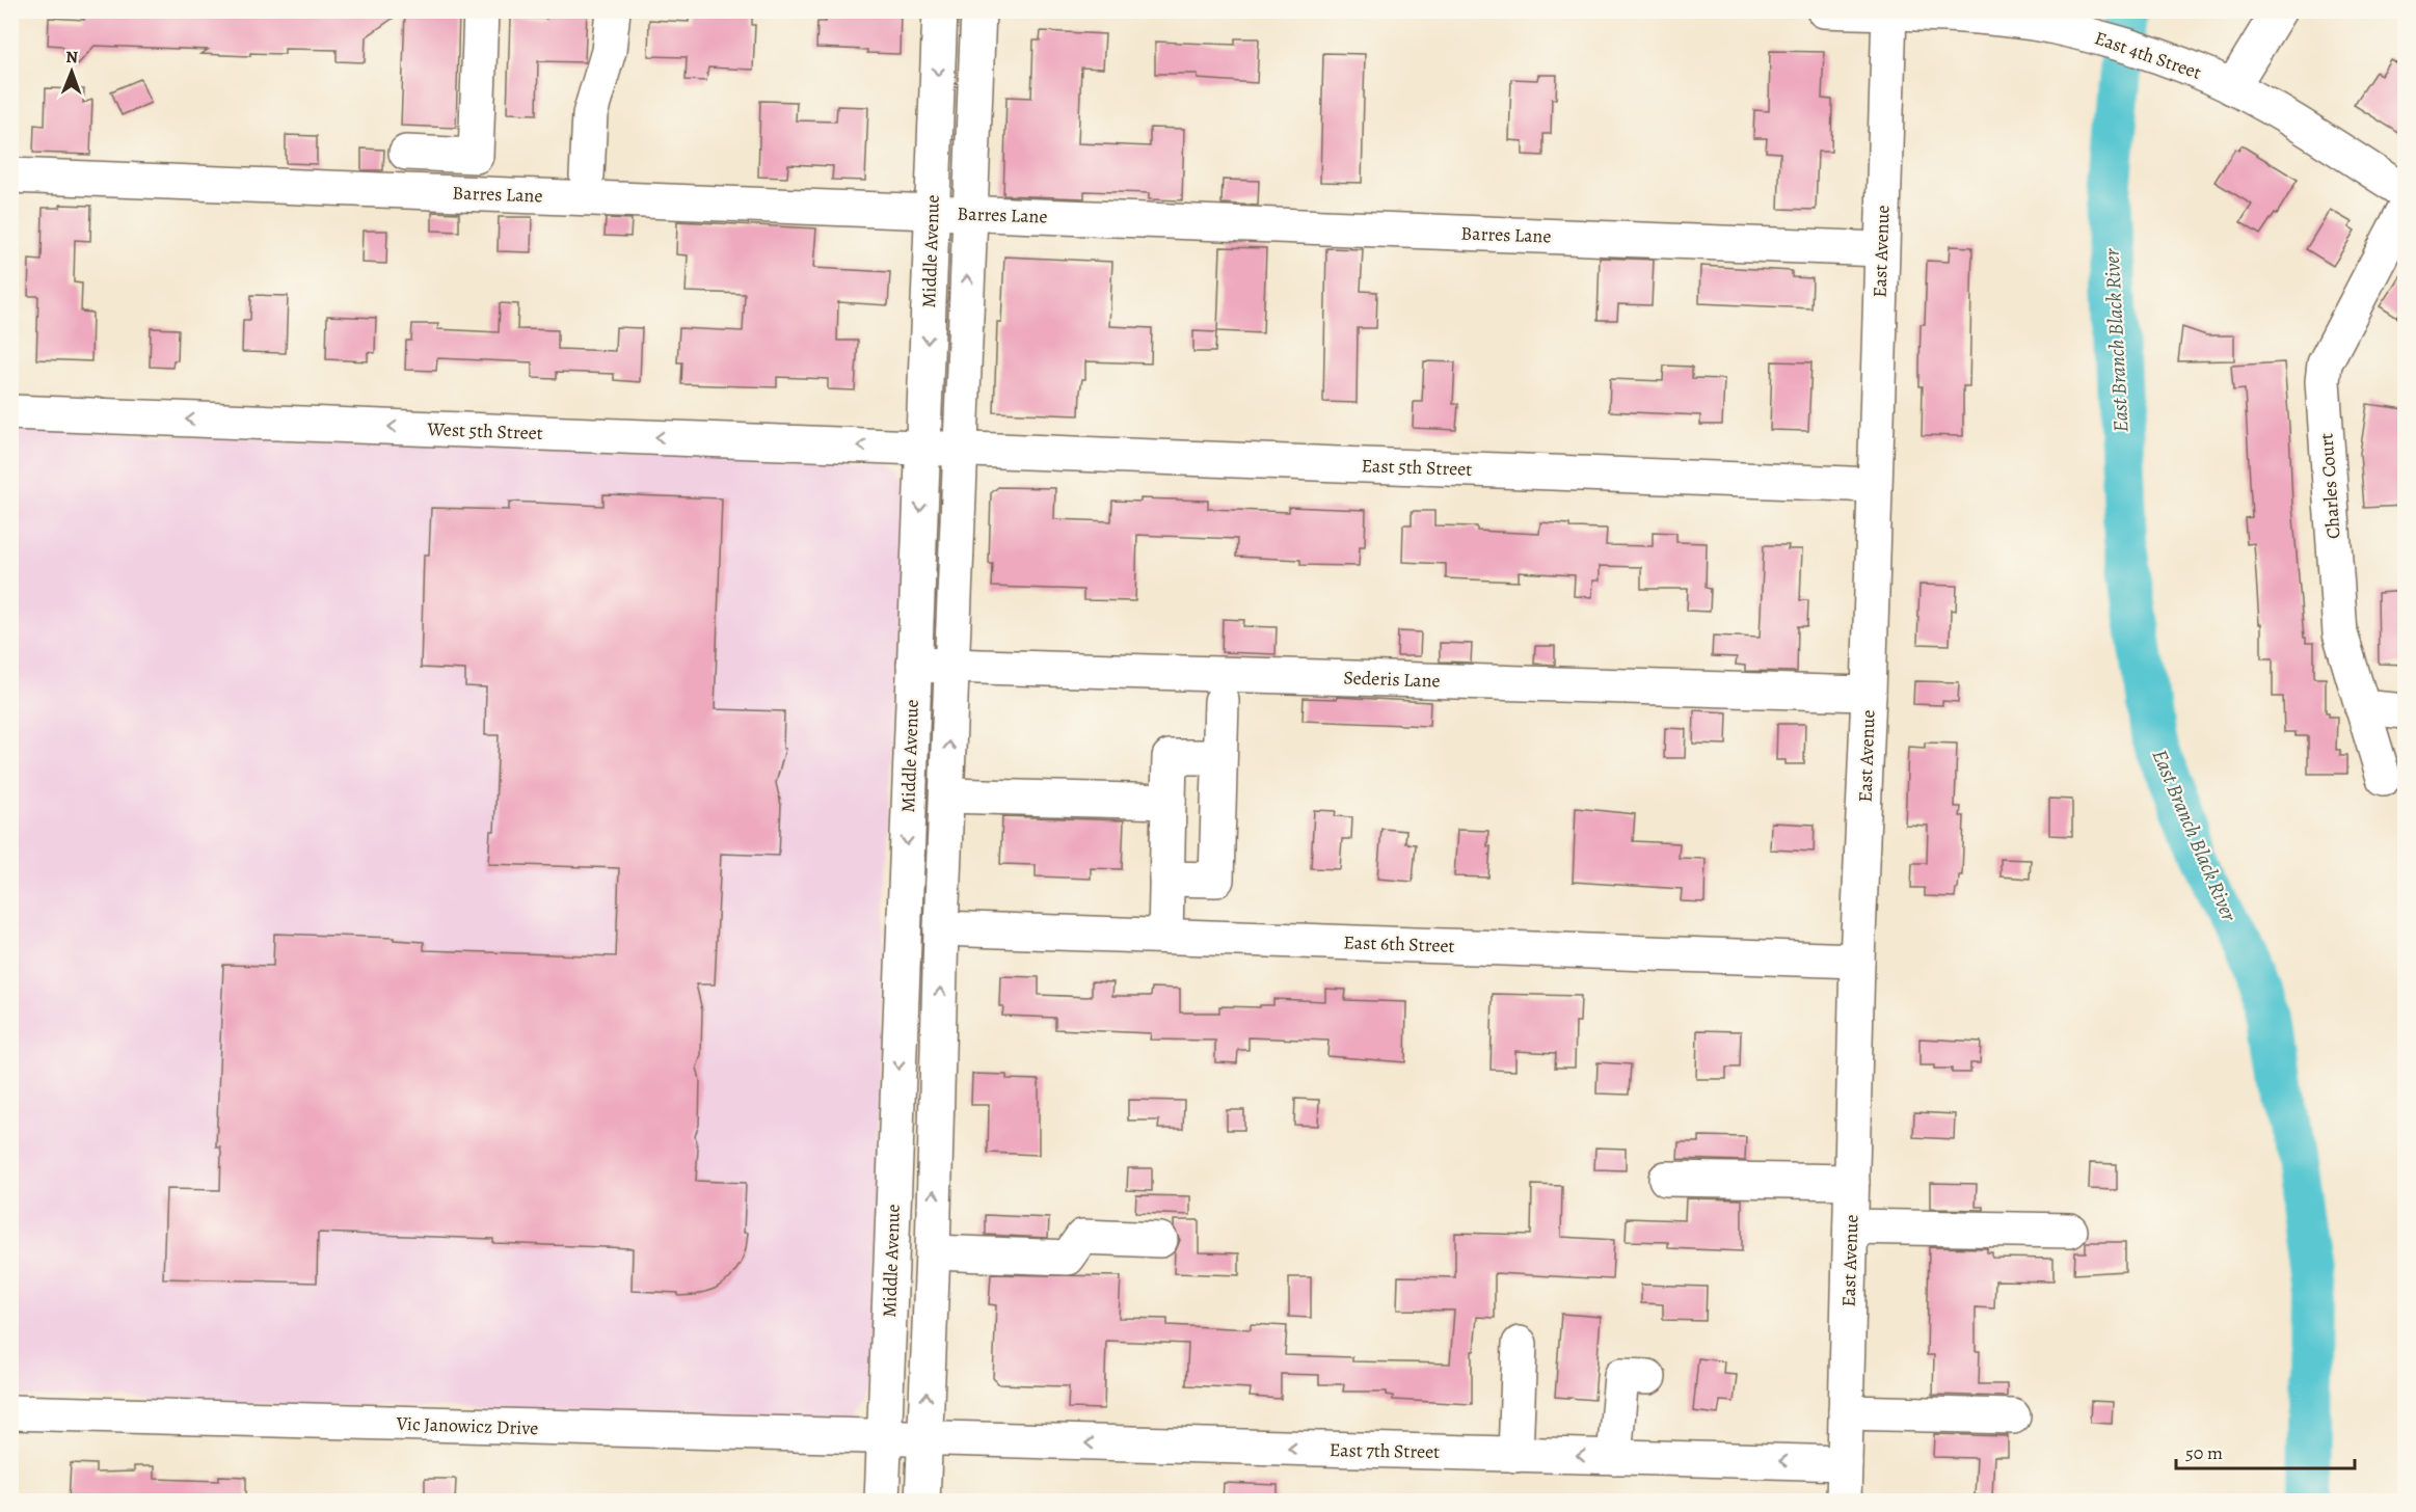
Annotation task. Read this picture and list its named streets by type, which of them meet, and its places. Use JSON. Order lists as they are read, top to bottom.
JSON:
{
  "streets": {
    "street": [
      "East 4th Street",
      "Barres Lane",
      "Middle Avenue",
      "East Avenue",
      "West 5th Street",
      "East 5th Street",
      "Charles Court",
      "Sederis Lane",
      "East 6th Street",
      "Vic Janowicz Drive",
      "East 7th Street"
    ]
  },
  "crossings": [
    ["East 4th Street", "East Avenue"],
    ["Barres Lane", "Middle Avenue"],
    ["Barres Lane", "East Avenue"],
    ["Middle Avenue", "West 5th Street"],
    ["Middle Avenue", "East 5th Street"],
    ["Middle Avenue", "Sederis Lane"],
    ["Middle Avenue", "East 6th Street"],
    ["Middle Avenue", "Vic Janowicz Drive"],
    ["Middle Avenue", "East 7th Street"],
    ["East Avenue", "East 5th Street"],
    ["East Avenue", "Sederis Lane"],
    ["East Avenue", "East 6th Street"],
    ["East Avenue", "East 7th Street"],
    ["West 5th Street", "East 5th Street"],
    ["Vic Janowicz Drive", "East 7th Street"]
  ],
  "one_way": ["West 5th Street"],
  "water": ["East Branch Black River"],
  "scale_bar": "50 m",
  "north": "top"
}
